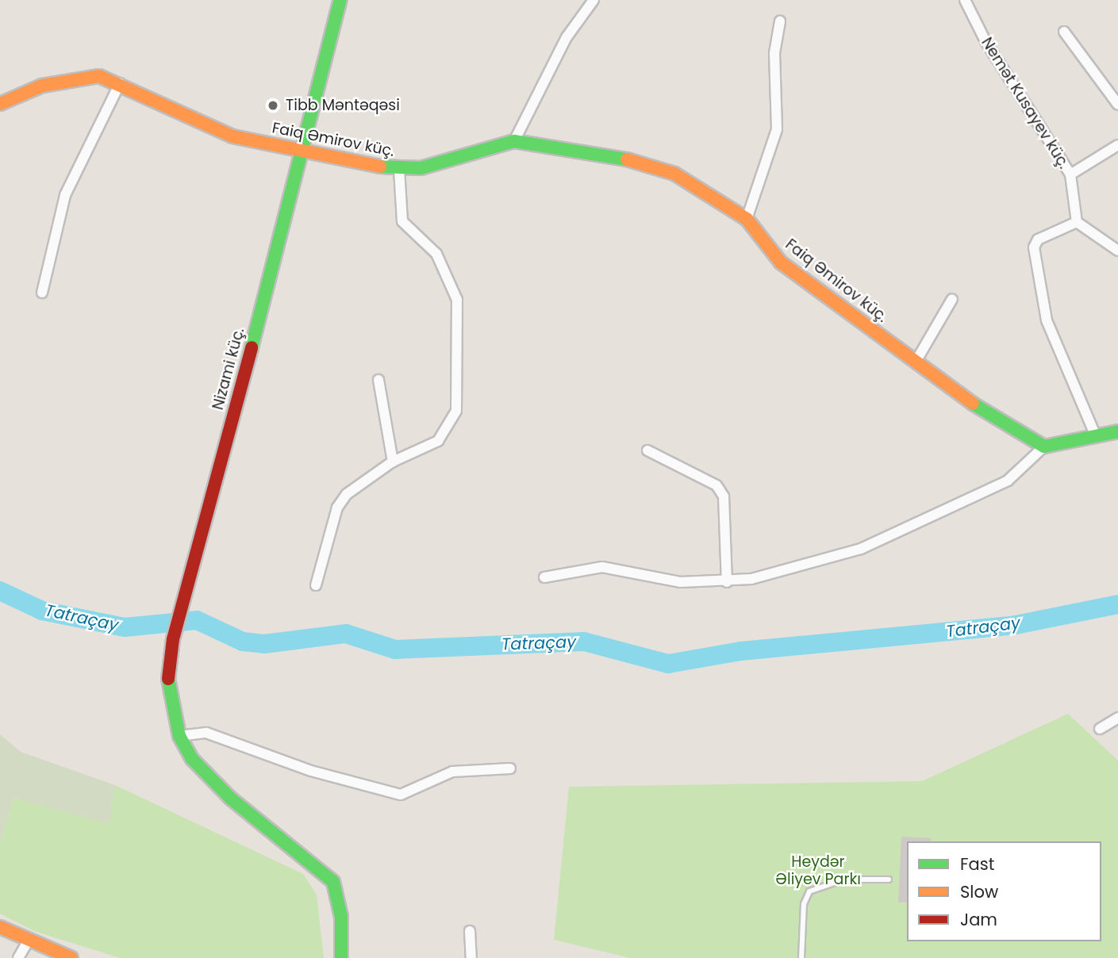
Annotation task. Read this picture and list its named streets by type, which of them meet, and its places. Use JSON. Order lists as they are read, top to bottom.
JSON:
{
  "streets": {
    "street": ["Nemət Kusayev küç.", "Faiq Əmirov küç.", "Nizami küç."]
  },
  "crossings": [
    ["Faiq Əmirov küç.", "Nizami küç."]
  ],
  "water": ["Tatraçay"],
  "parks": ["Heydər Əliyev Parkı"],
  "places": ["Tibb Məntəqəsi"],
  "legend": ["Fast", "Slow", "Jam"]
}
